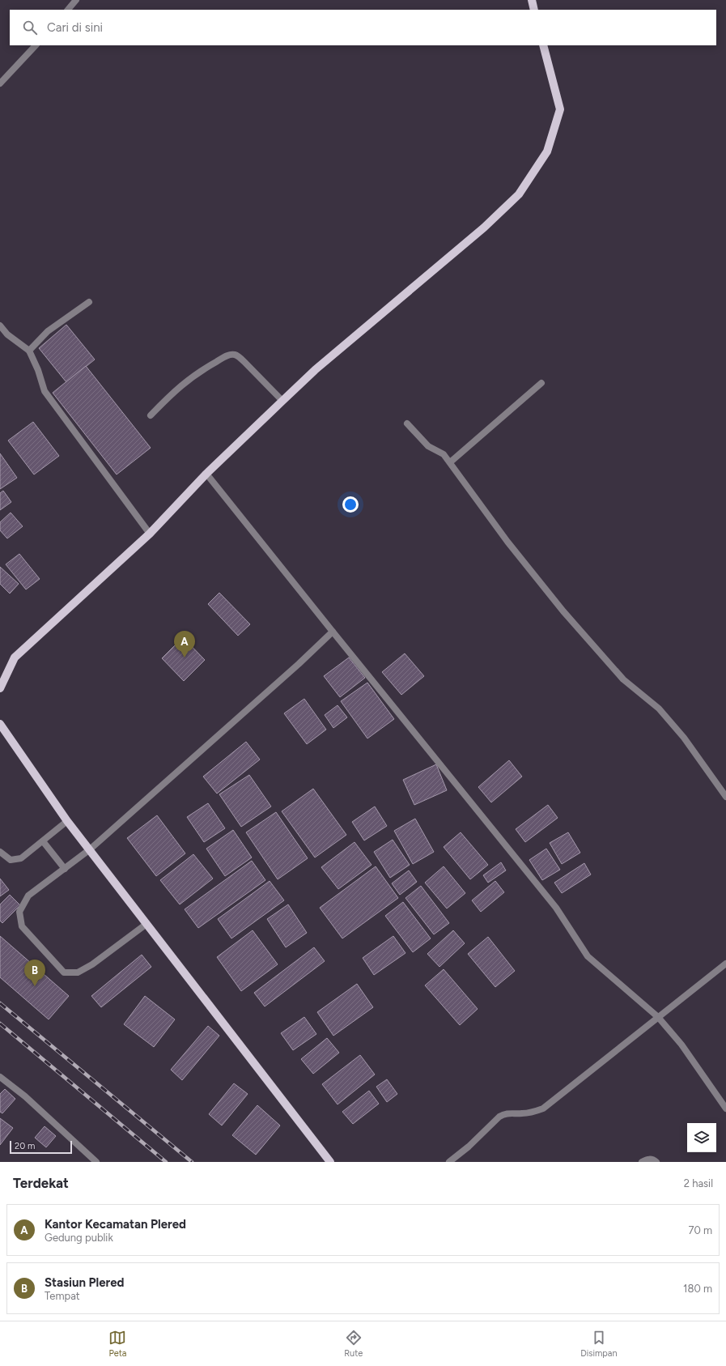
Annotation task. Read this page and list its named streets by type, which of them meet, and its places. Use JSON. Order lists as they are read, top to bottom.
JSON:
{
  "scale_bar": "20 m",
  "page": {
    "search": "Cari di sini",
    "pins": ["A", "B"],
    "scale": "20 m",
    "heading": ["Terdekat", "2 hasil"],
    "list": [
      {
        "mark": "A",
        "name": "Kantor Kecamatan Plered",
        "note": "Gedung publik",
        "value": "70 m"
      },
      {
        "mark": "B",
        "name": "Stasiun Plered",
        "note": "Tempat",
        "value": "180 m"
      }
    ],
    "nav": ["Peta", "Rute", "Disimpan"]
  }
}
